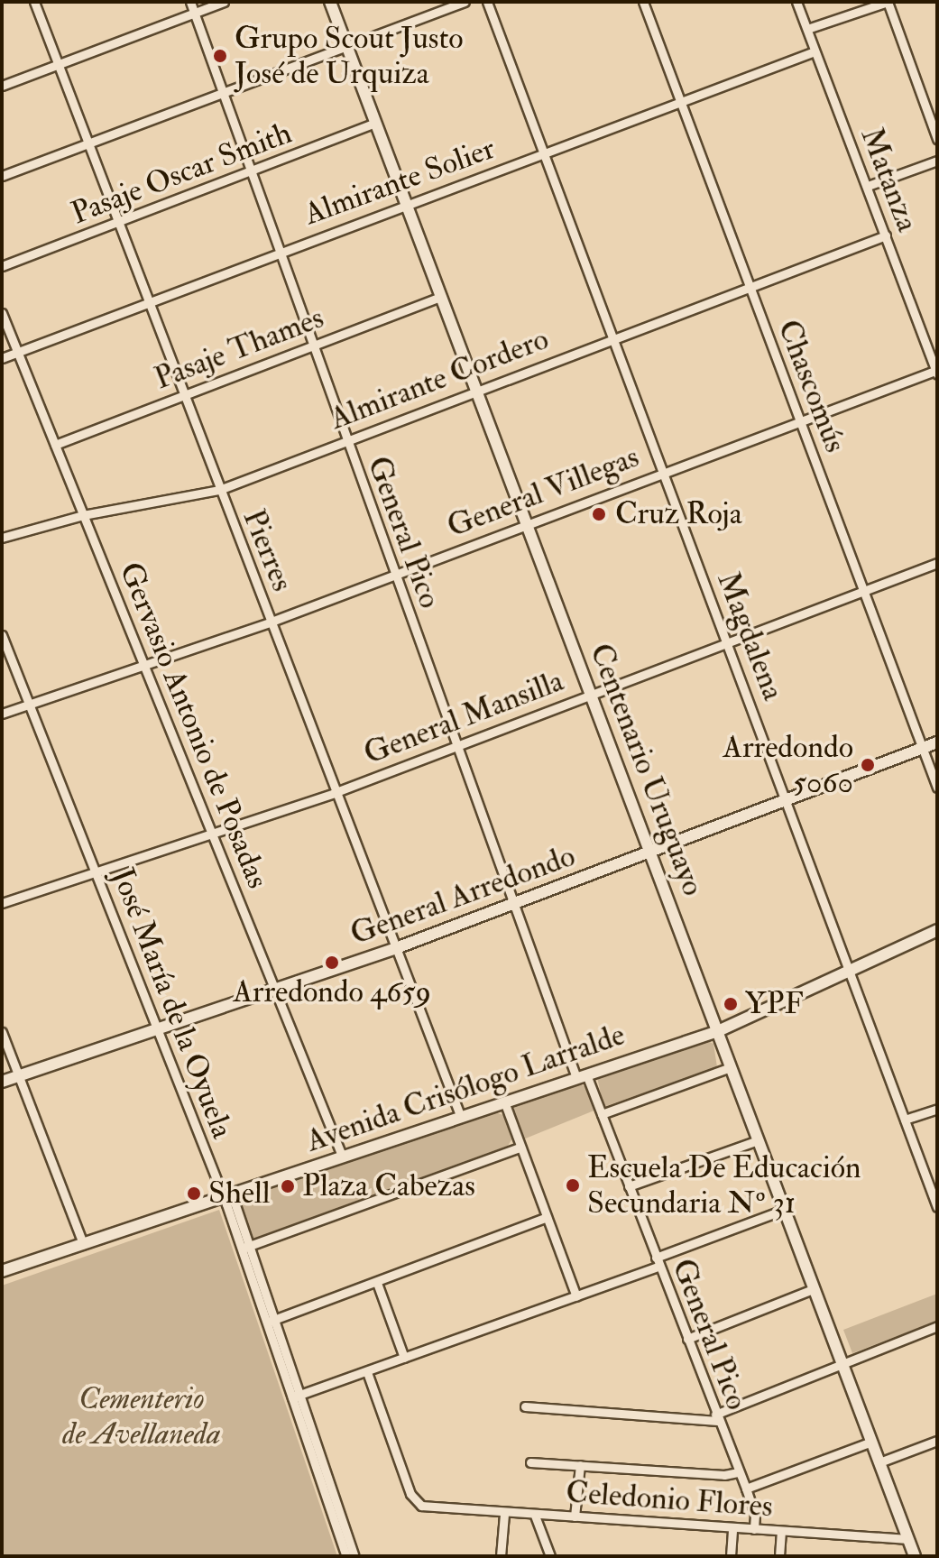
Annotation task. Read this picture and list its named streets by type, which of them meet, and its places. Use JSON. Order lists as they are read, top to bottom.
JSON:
{
  "streets": {
    "street": [
      "Pasaje Oscar Smith",
      "Matanza",
      "Almirante Solier",
      "Pasaje Thames",
      "Almirante Cordero",
      "Chascomús",
      "General Villegas",
      "General Pico",
      "Pierres",
      "Magdalena",
      "General Mansilla",
      "Gervasio Antonio de Posadas",
      "Centenario Uruguayo",
      "General Arredondo",
      "José María de la Oyuela",
      "Avenida Crisólogo Larralde",
      "Celedonio Flores"
    ]
  },
  "crossings": [
    ["Pasaje Oscar Smith", "General Pico"],
    ["Pasaje Oscar Smith", "Pierres"],
    ["Pasaje Oscar Smith", "Centenario Uruguayo"],
    ["Matanza", "Almirante Solier"],
    ["Matanza", "Almirante Cordero"],
    ["Matanza", "General Villegas"],
    ["Almirante Solier", "Chascomús"],
    ["Almirante Solier", "General Pico"],
    ["Almirante Solier", "Pierres"],
    ["Almirante Solier", "Magdalena"],
    ["Almirante Solier", "Gervasio Antonio de Posadas"],
    ["Almirante Solier", "Centenario Uruguayo"],
    ["Pasaje Thames", "General Pico"],
    ["Pasaje Thames", "Pierres"],
    ["Pasaje Thames", "Gervasio Antonio de Posadas"],
    ["Pasaje Thames", "Centenario Uruguayo"],
    ["Almirante Cordero", "Chascomús"],
    ["Almirante Cordero", "General Pico"],
    ["Almirante Cordero", "Pierres"],
    ["Almirante Cordero", "Magdalena"],
    ["Almirante Cordero", "Gervasio Antonio de Posadas"],
    ["Almirante Cordero", "Centenario Uruguayo"],
    ["Chascomús", "General Villegas"],
    ["Chascomús", "General Mansilla"],
    ["Chascomús", "General Arredondo"],
    ["General Villegas", "General Pico"],
    ["General Villegas", "Pierres"],
    ["General Villegas", "Magdalena"],
    ["General Villegas", "Gervasio Antonio de Posadas"],
    ["General Villegas", "Centenario Uruguayo"],
    ["General Villegas", "José María de la Oyuela"],
    ["General Pico", "General Mansilla"],
    ["General Pico", "General Arredondo"],
    ["General Pico", "Avenida Crisólogo Larralde"],
    ["General Pico", "Celedonio Flores"],
    ["Pierres", "General Mansilla"],
    ["Pierres", "General Arredondo"],
    ["Pierres", "Avenida Crisólogo Larralde"],
    ["Magdalena", "General Mansilla"],
    ["Magdalena", "General Arredondo"],
    ["Magdalena", "Avenida Crisólogo Larralde"],
    ["General Mansilla", "Gervasio Antonio de Posadas"],
    ["General Mansilla", "Centenario Uruguayo"],
    ["General Mansilla", "José María de la Oyuela"],
    ["Gervasio Antonio de Posadas", "General Arredondo"],
    ["Gervasio Antonio de Posadas", "Avenida Crisólogo Larralde"],
    ["Centenario Uruguayo", "General Arredondo"],
    ["Centenario Uruguayo", "Avenida Crisólogo Larralde"],
    ["Centenario Uruguayo", "Celedonio Flores"],
    ["General Arredondo", "José María de la Oyuela"],
    ["José María de la Oyuela", "Avenida Crisólogo Larralde"]
  ],
  "parks": ["Cementerio de Avellaneda"],
  "places": [
    "Grupo Scout Justo José de Urquiza",
    "Cruz Roja",
    "Arredondo 5060",
    "Arredondo 4659",
    "YPF",
    "Escuela De Educación Secundaria Nº 31",
    "Plaza Cabezas",
    "Shell"
  ]
}
